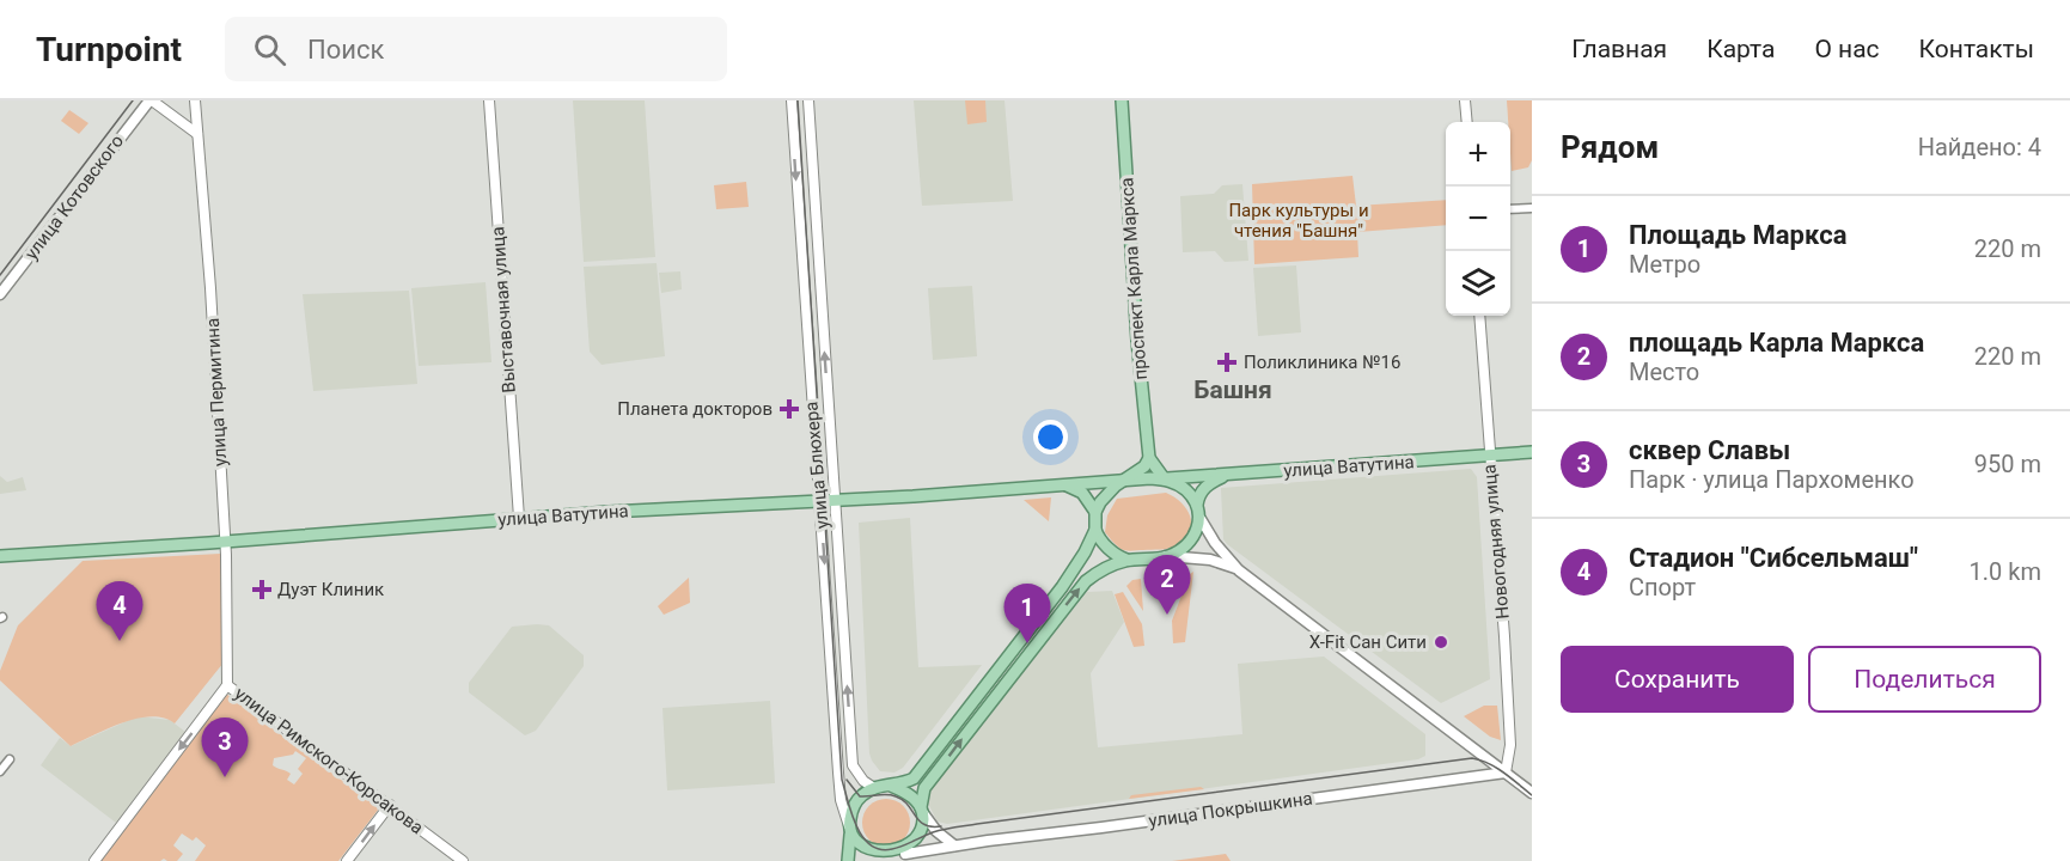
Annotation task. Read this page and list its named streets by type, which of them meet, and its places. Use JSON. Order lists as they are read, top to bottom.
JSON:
{
  "streets": {
    "main road": [
      "улица Котовского",
      "проспект Карла Маркса",
      "улица Ватутина",
      "улица Покрышкина"
    ],
    "street": [
      "Выставочная улица",
      "улица Пермитина",
      "улица Блюхера",
      "Новогодняя улица",
      "улица Римского-Корсакова"
    ]
  },
  "crossings": [
    ["Выставочная улица", "улица Ватутина"],
    ["улица Пермитина", "улица Ватутина"],
    ["улица Пермитина", "улица Римского-Корсакова"],
    ["улица Блюхера", "улица Ватутина"],
    ["улица Блюхера", "улица Покрышкина"],
    ["улица Ватутина", "Новогодняя улица"],
    ["Новогодняя улица", "улица Покрышкина"]
  ],
  "districts": ["Башня"],
  "parks": ["Парк культуры и чтения \"Башня\""],
  "places": {
    "health": ["Поликлиника №16", "Планета докторов", "Дуэт Клиник"],
    "other": ["X-Fit Сан Сити"]
  },
  "page": {
    "header": "Turnpoint",
    "search": "Поиск",
    "nav": [
      "Главная",
      "Карта",
      "О нас",
      "Контакты"
    ],
    "heading": ["Рядом", "Найдено: 4"],
    "map_buttons": ["+", "−"],
    "list": [
      {
        "mark": "1",
        "name": "Площадь Маркса",
        "note": "Метро",
        "value": "220 m"
      },
      {
        "mark": "2",
        "name": "площадь Карла Маркса",
        "note": "Место",
        "value": "220 m"
      },
      {
        "mark": "3",
        "name": "сквер Славы",
        "note": "Парк · улица Пархоменко",
        "value": "950 m"
      },
      {
        "mark": "4",
        "name": "Стадион \"Сибсельмаш\"",
        "note": "Спорт",
        "value": "1.0 km"
      }
    ],
    "pins": [
      "2",
      "4",
      "1",
      "3"
    ],
    "buttons": ["Сохранить", "Поделиться"]
  }
}
